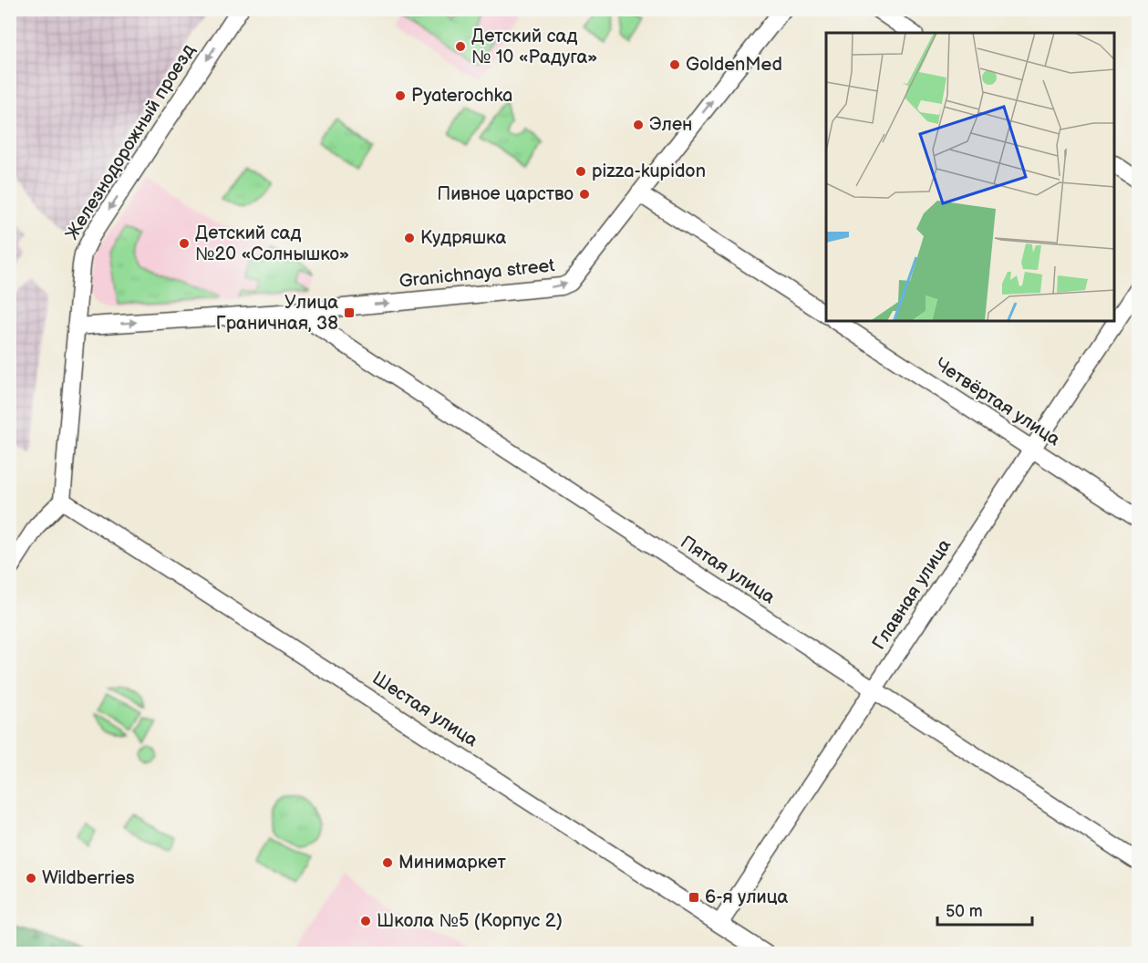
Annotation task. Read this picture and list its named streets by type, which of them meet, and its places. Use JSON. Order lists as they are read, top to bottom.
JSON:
{
  "streets": {
    "street": [
      "Железнодорожный проезд",
      "Granichnaya street",
      "Четвёртая улица",
      "Пятая улица",
      "Главная улица",
      "Шестая улица"
    ]
  },
  "crossings": [
    ["Железнодорожный проезд", "Granichnaya street"],
    ["Железнодорожный проезд", "Шестая улица"],
    ["Granichnaya street", "Пятая улица"],
    ["Четвёртая улица", "Главная улица"],
    ["Пятая улица", "Главная улица"],
    ["Главная улица", "Шестая улица"]
  ],
  "one_way": ["Железнодорожный проезд", "Granichnaya street"],
  "places": {
    "other": [
      "Детский сад № 10 «Радуга»",
      "GoldenMed",
      "Pyaterochka",
      "Элен",
      "pizza-kupidon",
      "Пивное царство",
      "Кудряшка",
      "Детский сад №20 «Солнышко»",
      "Минимаркет",
      "Wildberries",
      "Школа №5 (Корпус 2)"
    ],
    "transit": ["Улица Граничная, 38", "6-я улица"]
  },
  "scale_bar": "50 m"
}
